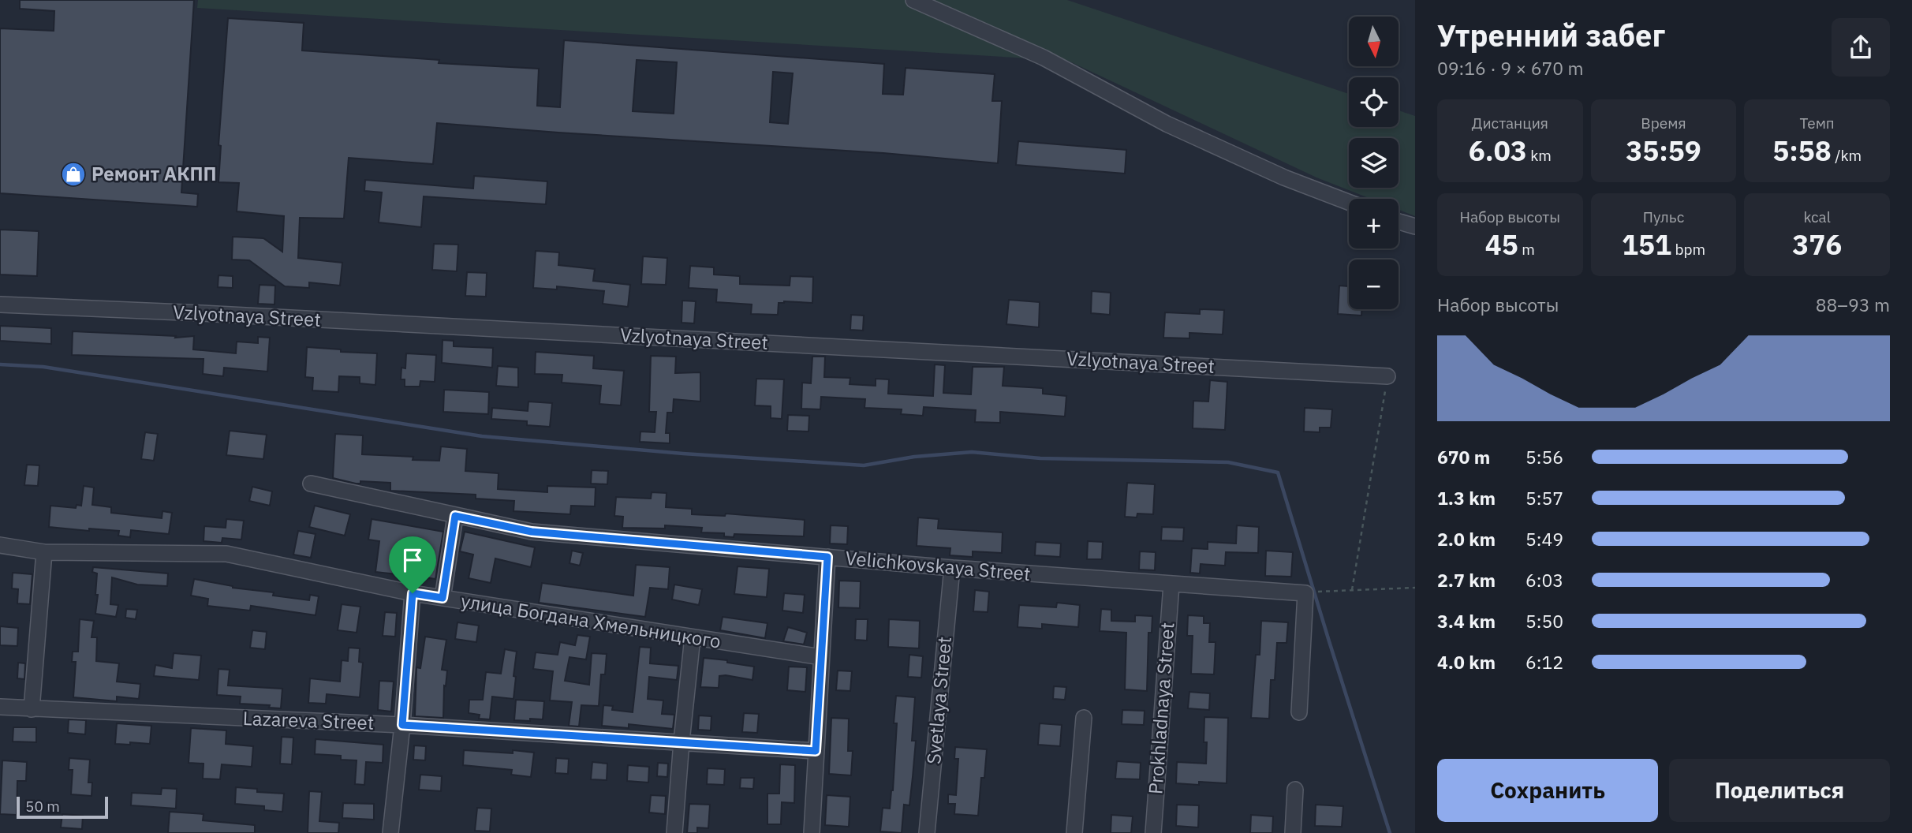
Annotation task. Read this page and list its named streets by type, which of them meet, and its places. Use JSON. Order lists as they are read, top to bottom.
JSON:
{
  "streets": {
    "street": [
      "Vzlyotnaya Street",
      "Velichkovskaya Street",
      "улица Богдана Хмельницкого",
      "Svetlaya Street",
      "Prokhladnaya Street",
      "Lazareva Street"
    ]
  },
  "crossings": [
    ["Velichkovskaya Street", "Svetlaya Street"],
    ["Velichkovskaya Street", "Prokhladnaya Street"]
  ],
  "places": {
    "shop": ["Ремонт АКПП"]
  },
  "scale_bar": "50 m",
  "north": "bottom",
  "page": {
    "heading": ["Утренний забег", "09:16 · 9 × 670 m"],
    "map_buttons": ["+", "−"],
    "stats": [
      ["Дистанция", "6.03 km"],
      ["Время", "35:59"],
      ["Темп", "5:58 /km"],
      ["Набор высоты", "45 m"],
      ["Пульс", "151 bpm"],
      ["kcal", "376"]
    ],
    "chart": ["Набор высоты", "88–93 m"],
    "list": [
      {
        "name": "670 m",
        "note": "5:56"
      },
      {
        "name": "1.3 km",
        "note": "5:57"
      },
      {
        "name": "2.0 km",
        "note": "5:49"
      },
      {
        "name": "2.7 km",
        "note": "6:03"
      },
      {
        "name": "3.4 km",
        "note": "5:50"
      },
      {
        "name": "4.0 km",
        "note": "6:12"
      }
    ],
    "buttons": ["Сохранить", "Поделиться"],
    "scale": "50 m"
  }
}
